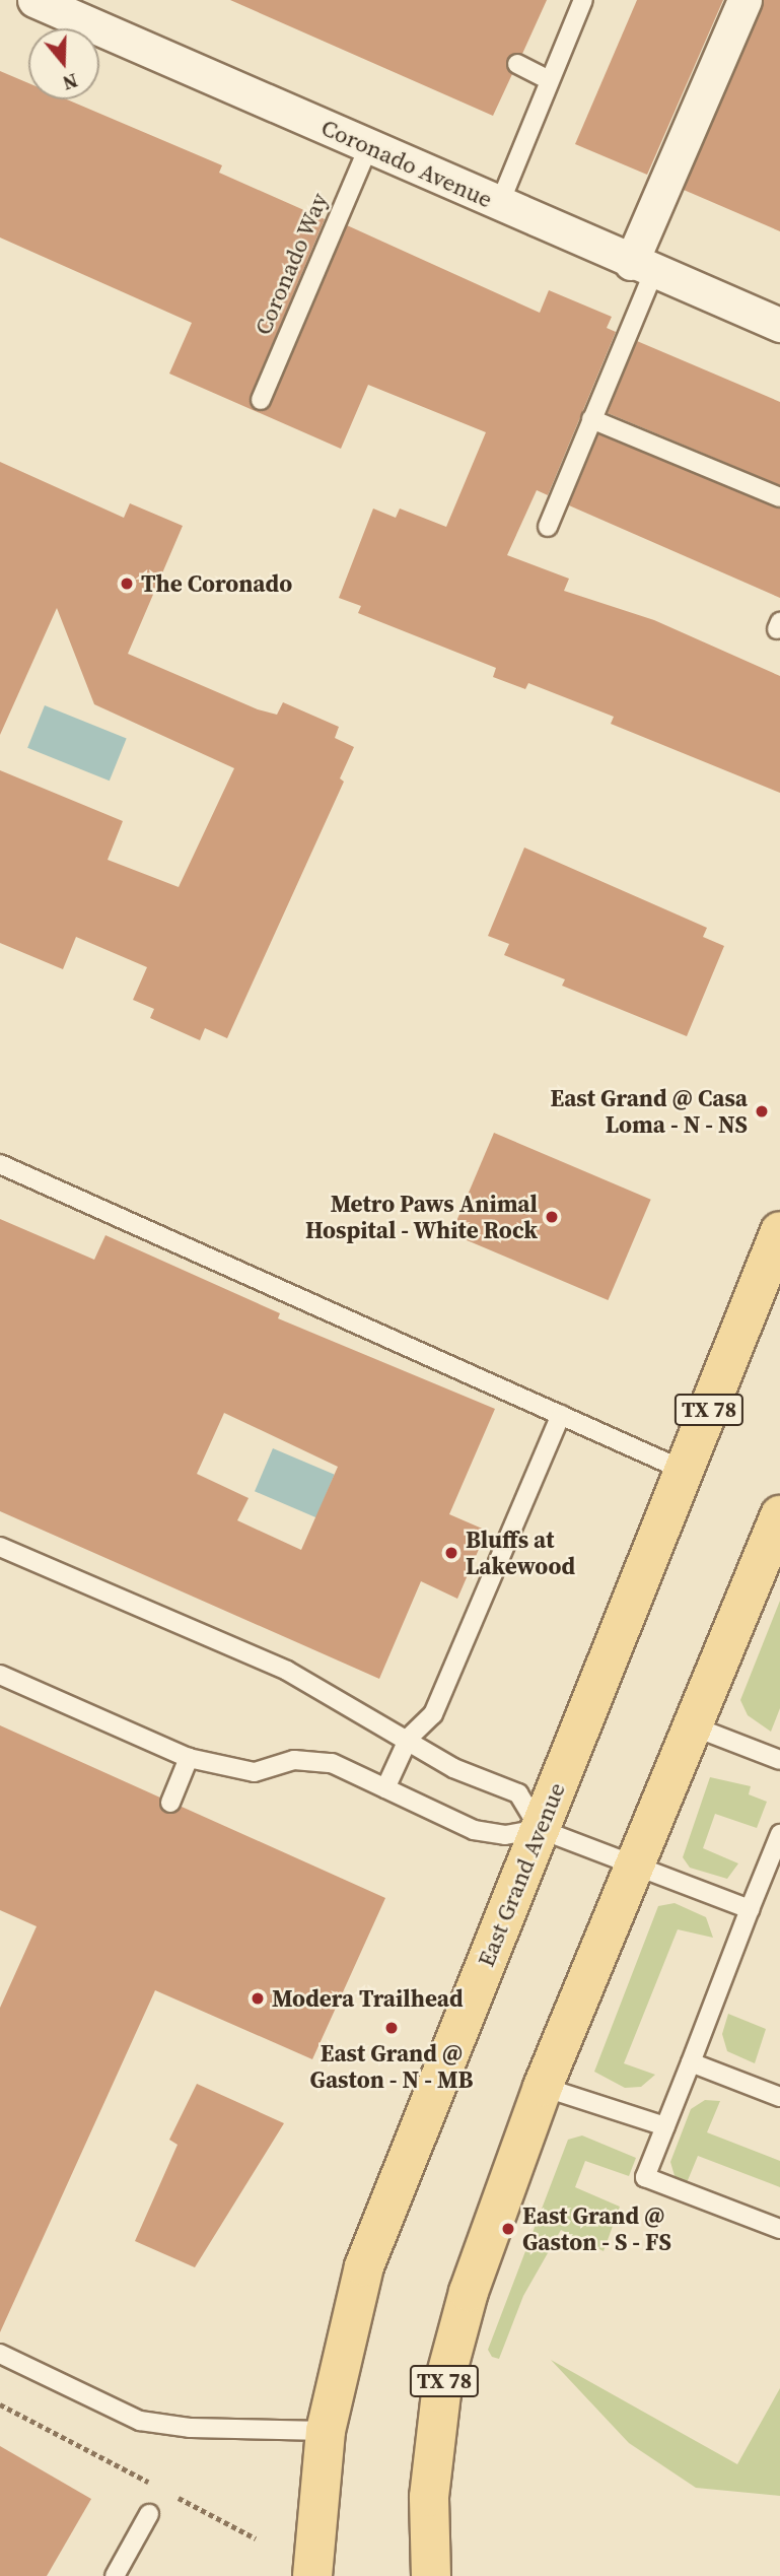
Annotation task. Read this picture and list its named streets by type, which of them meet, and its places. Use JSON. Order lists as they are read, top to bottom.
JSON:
{
  "streets": {
    "main road": ["TX 78", "East Grand Avenue"],
    "street": ["Coronado Avenue"],
    "lane": ["Coronado Way"]
  },
  "crossings": [
    ["Coronado Avenue", "Coronado Way"]
  ],
  "places": [
    "The Coronado",
    "East Grand @ Casa Loma - N - NS",
    "Metro Paws Animal Hospital - White Rock",
    "Bluffs at Lakewood",
    "Modera Trailhead",
    "East Grand @ Gaston - N - MB",
    "East Grand @ Gaston - S - FS"
  ],
  "north": "bottom"
}
